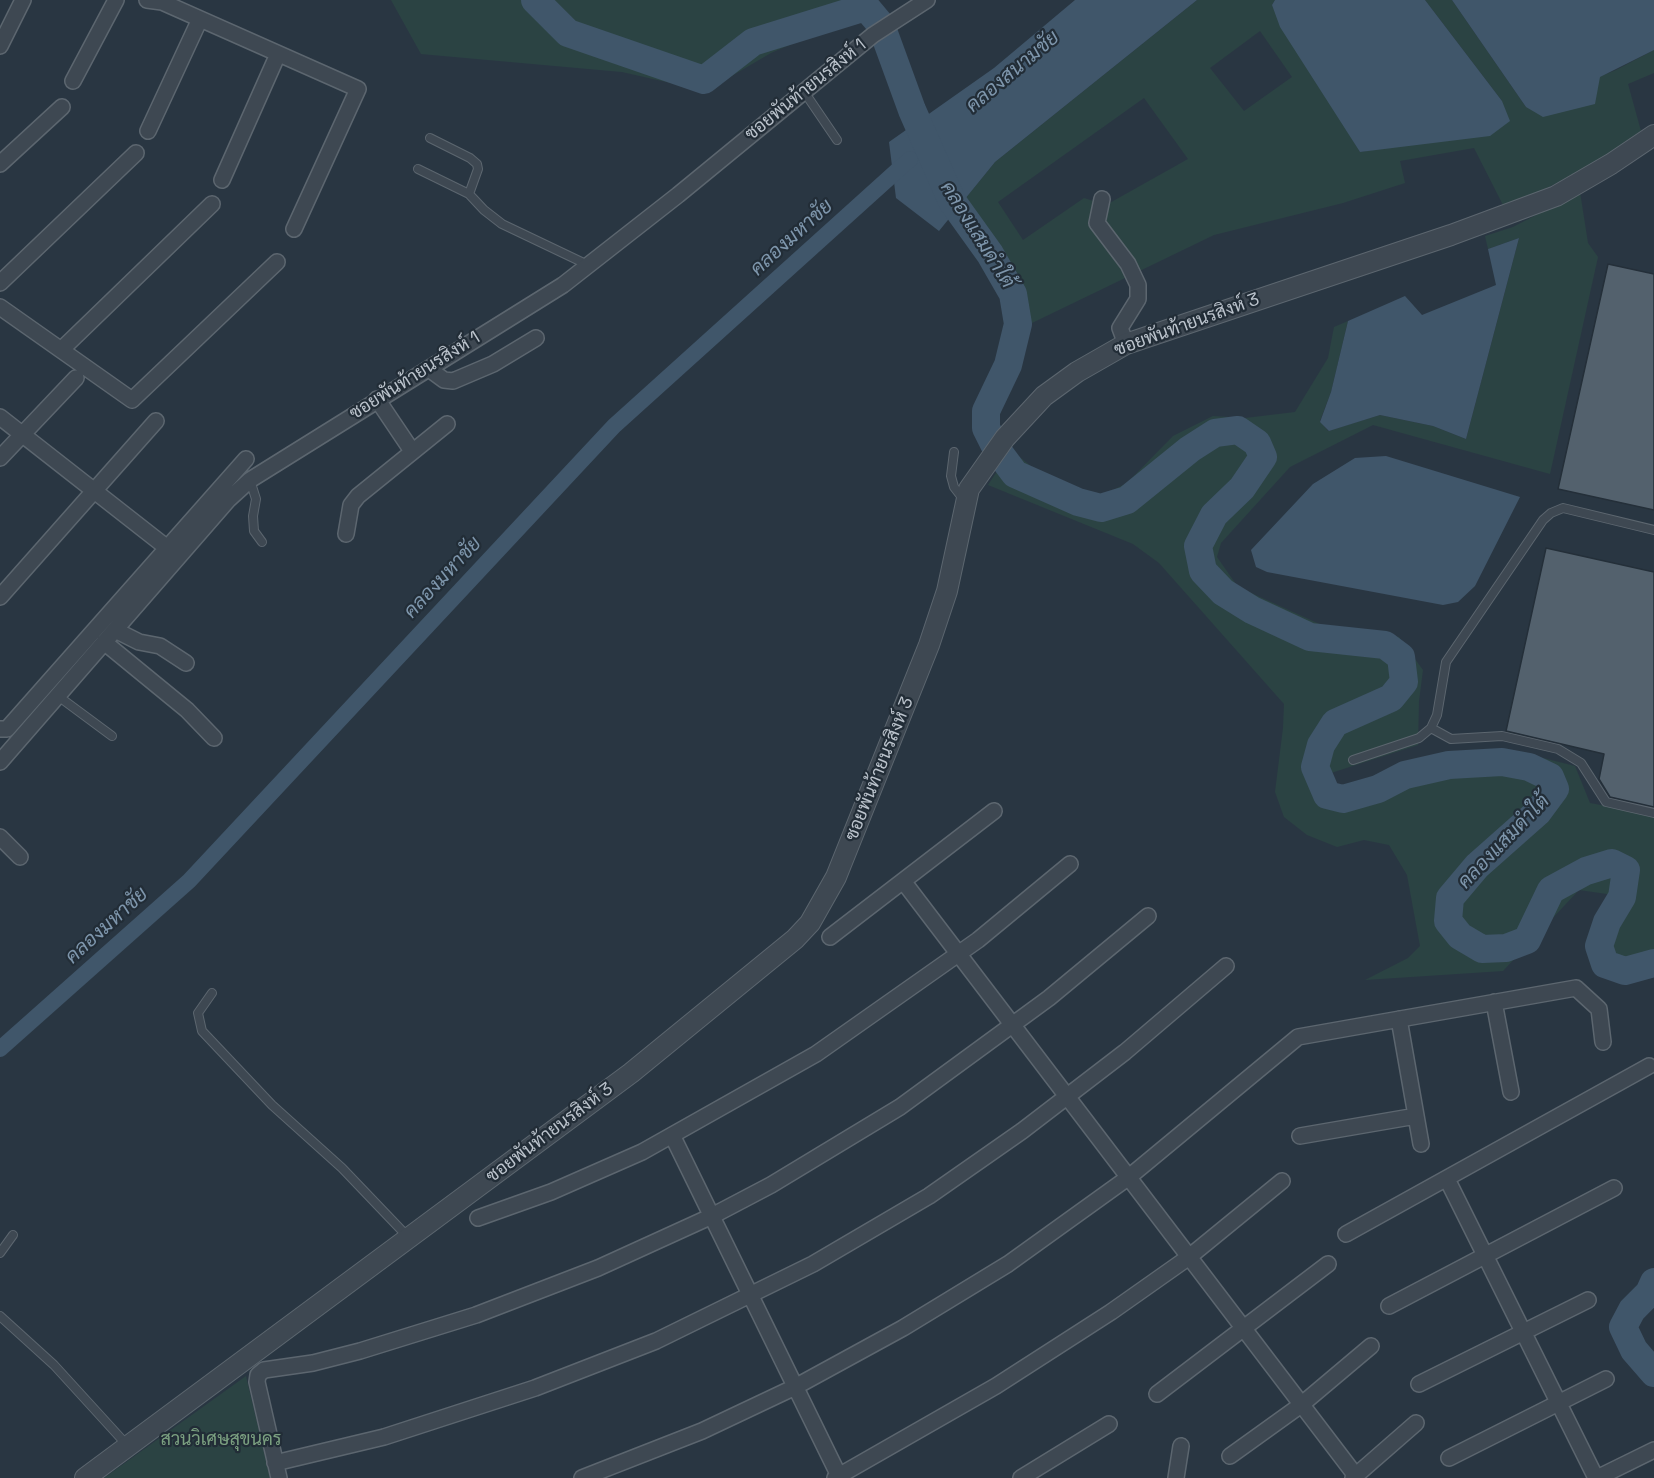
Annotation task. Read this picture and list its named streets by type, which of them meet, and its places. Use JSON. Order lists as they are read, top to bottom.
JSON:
{
  "streets": {
    "street": ["ซอยพันท้ายนรสิงห์ 1", "ซอยพันท้ายนรสิงห์ 3"]
  },
  "water": ["คลองสนามชัย", "คลองแสมดำใต้", "คลองมหาชัย"],
  "parks": ["สวนวิเศษสุขนคร"]
}
